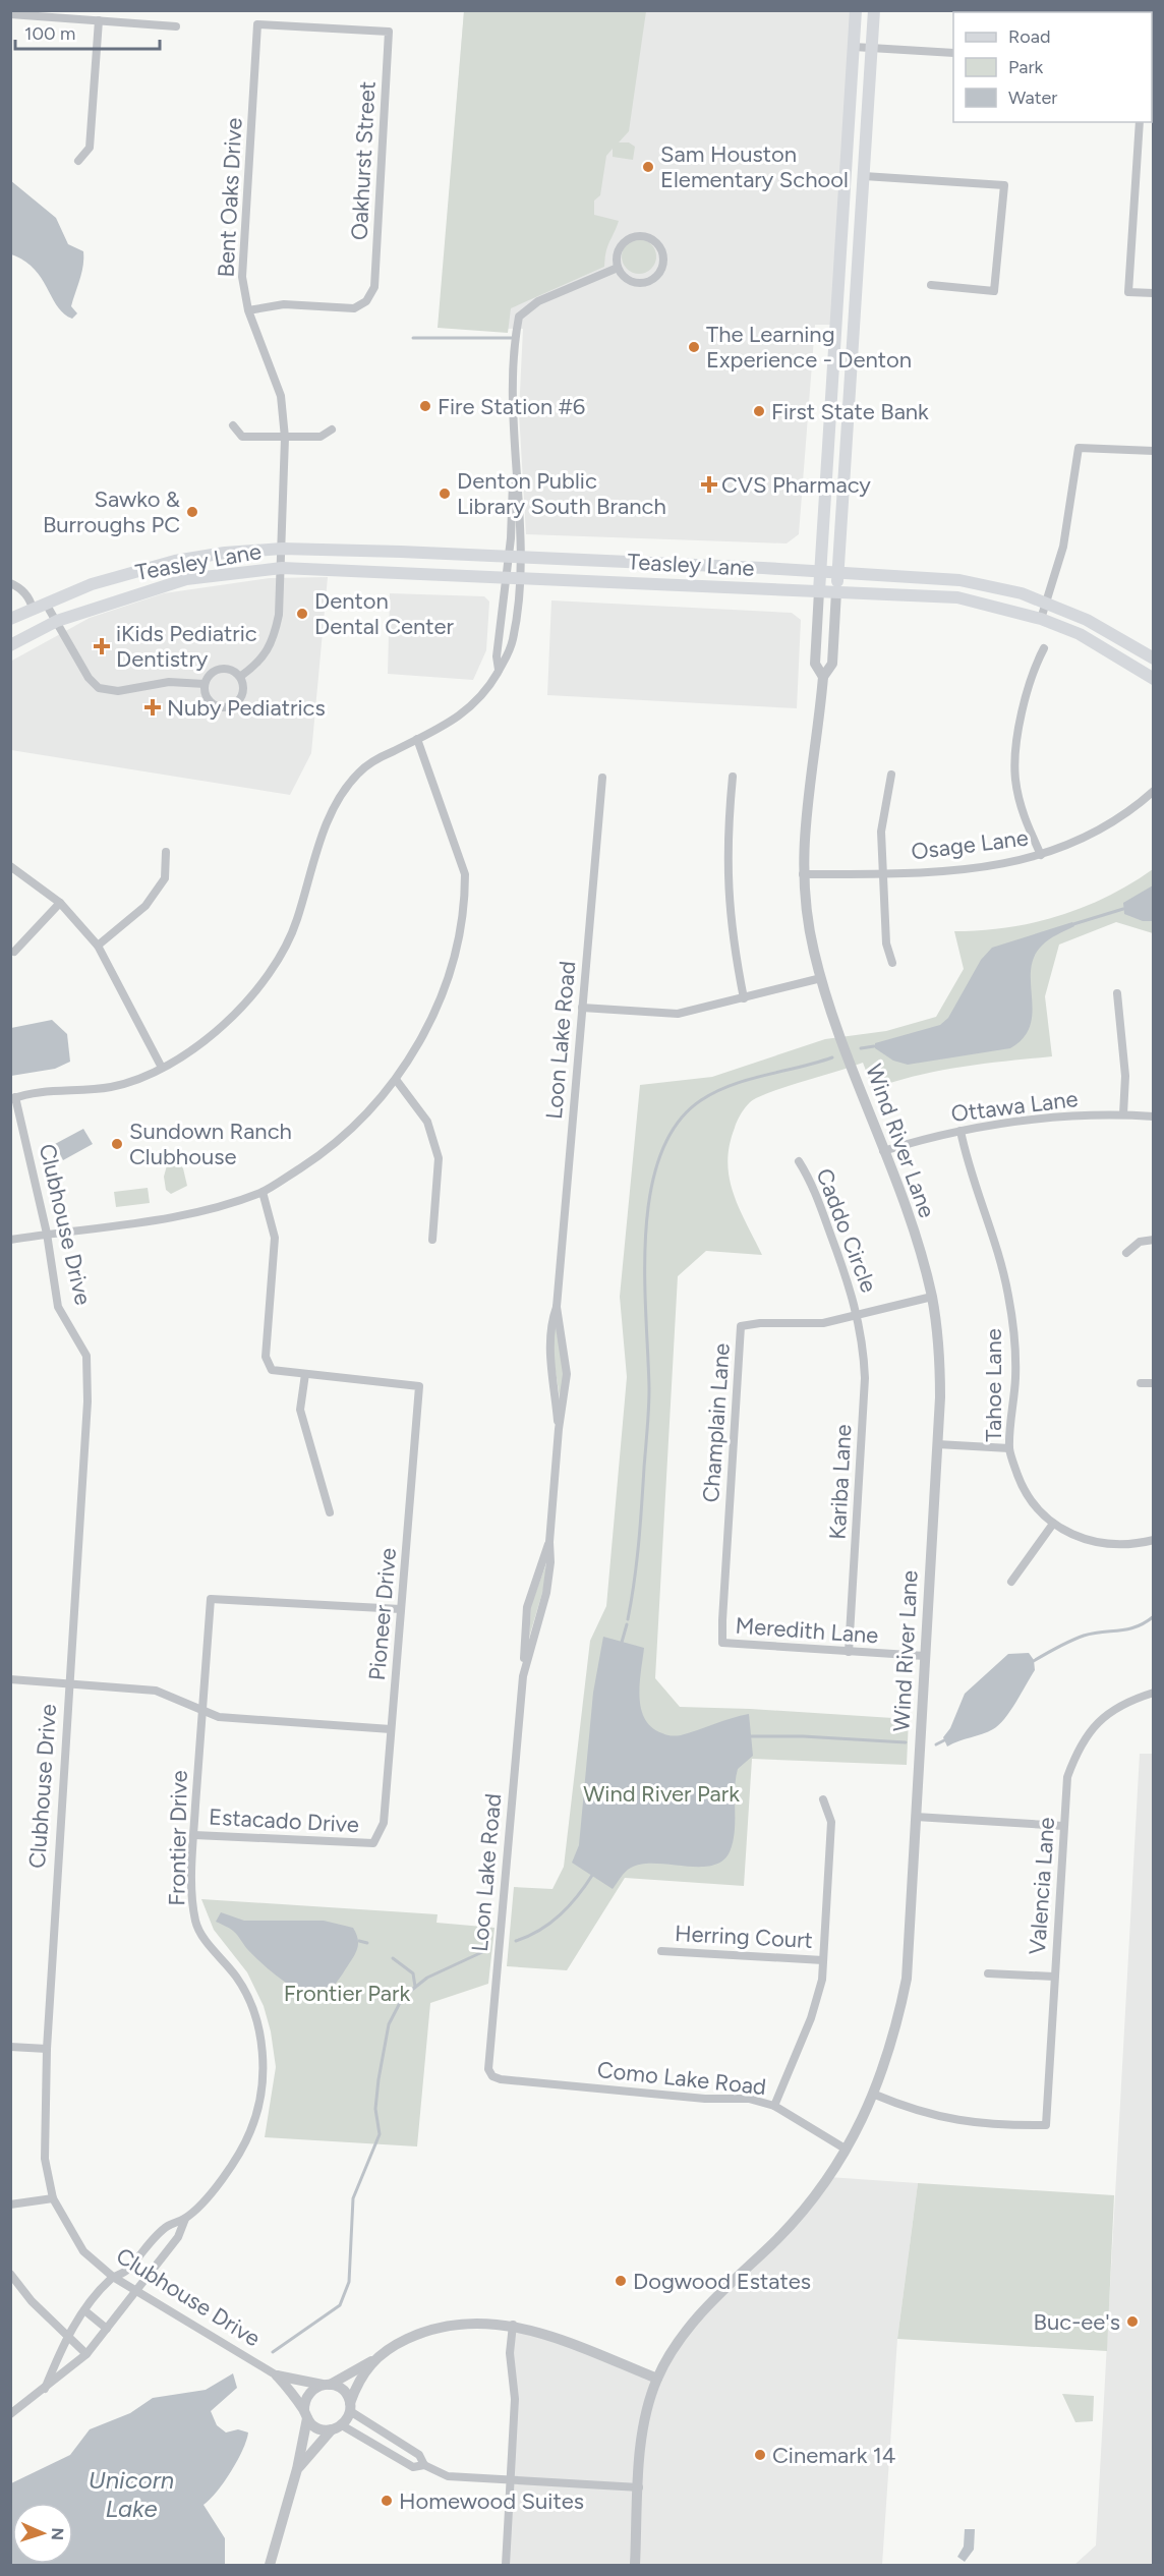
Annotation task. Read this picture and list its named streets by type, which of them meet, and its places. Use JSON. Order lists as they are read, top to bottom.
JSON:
{
  "streets": {
    "main road": ["Teasley Lane"],
    "street": [
      "Oakhurst Street",
      "Bent Oaks Drive",
      "Osage Lane",
      "Loon Lake Road",
      "Ottawa Lane",
      "Wind River Lane",
      "Clubhouse Drive",
      "Caddo Circle",
      "Tahoe Lane",
      "Champlain Lane",
      "Kariba Lane",
      "Pioneer Drive",
      "Meredith Lane",
      "Estacado Drive",
      "Frontier Drive",
      "Valencia Lane",
      "Herring Court",
      "Como Lake Road"
    ]
  },
  "crossings": [
    ["Oakhurst Street", "Bent Oaks Drive"],
    ["Bent Oaks Drive", "Teasley Lane"],
    ["Teasley Lane", "Wind River Lane"],
    ["Osage Lane", "Wind River Lane"],
    ["Loon Lake Road", "Como Lake Road"],
    ["Ottawa Lane", "Wind River Lane"],
    ["Ottawa Lane", "Tahoe Lane"],
    ["Wind River Lane", "Champlain Lane"],
    ["Wind River Lane", "Meredith Lane"],
    ["Wind River Lane", "Valencia Lane"],
    ["Wind River Lane", "Como Lake Road"],
    ["Clubhouse Drive", "Frontier Drive"],
    ["Caddo Circle", "Champlain Lane"],
    ["Caddo Circle", "Kariba Lane"],
    ["Champlain Lane", "Kariba Lane"],
    ["Champlain Lane", "Meredith Lane"],
    ["Kariba Lane", "Meredith Lane"],
    ["Pioneer Drive", "Estacado Drive"],
    ["Pioneer Drive", "Frontier Drive"],
    ["Estacado Drive", "Frontier Drive"]
  ],
  "water": ["Unicorn Lake"],
  "parks": ["Wind River Park", "Frontier Park"],
  "places": {
    "other": [
      "Sam Houston Elementary School",
      "The Learning Experience - Denton",
      "Fire Station #6",
      "First State Bank",
      "Denton Public Library South Branch",
      "Sawko & Burroughs PC",
      "Denton Dental Center",
      "Sundown Ranch Clubhouse",
      "Dogwood Estates",
      "Buc-ee's",
      "Cinemark 14",
      "Homewood Suites"
    ],
    "health": ["CVS Pharmacy", "iKids Pediatric Dentistry", "Nuby Pediatrics"]
  },
  "legend": ["Road", "Park", "Water"],
  "scale_bar": "100 m",
  "north": "right"
}
